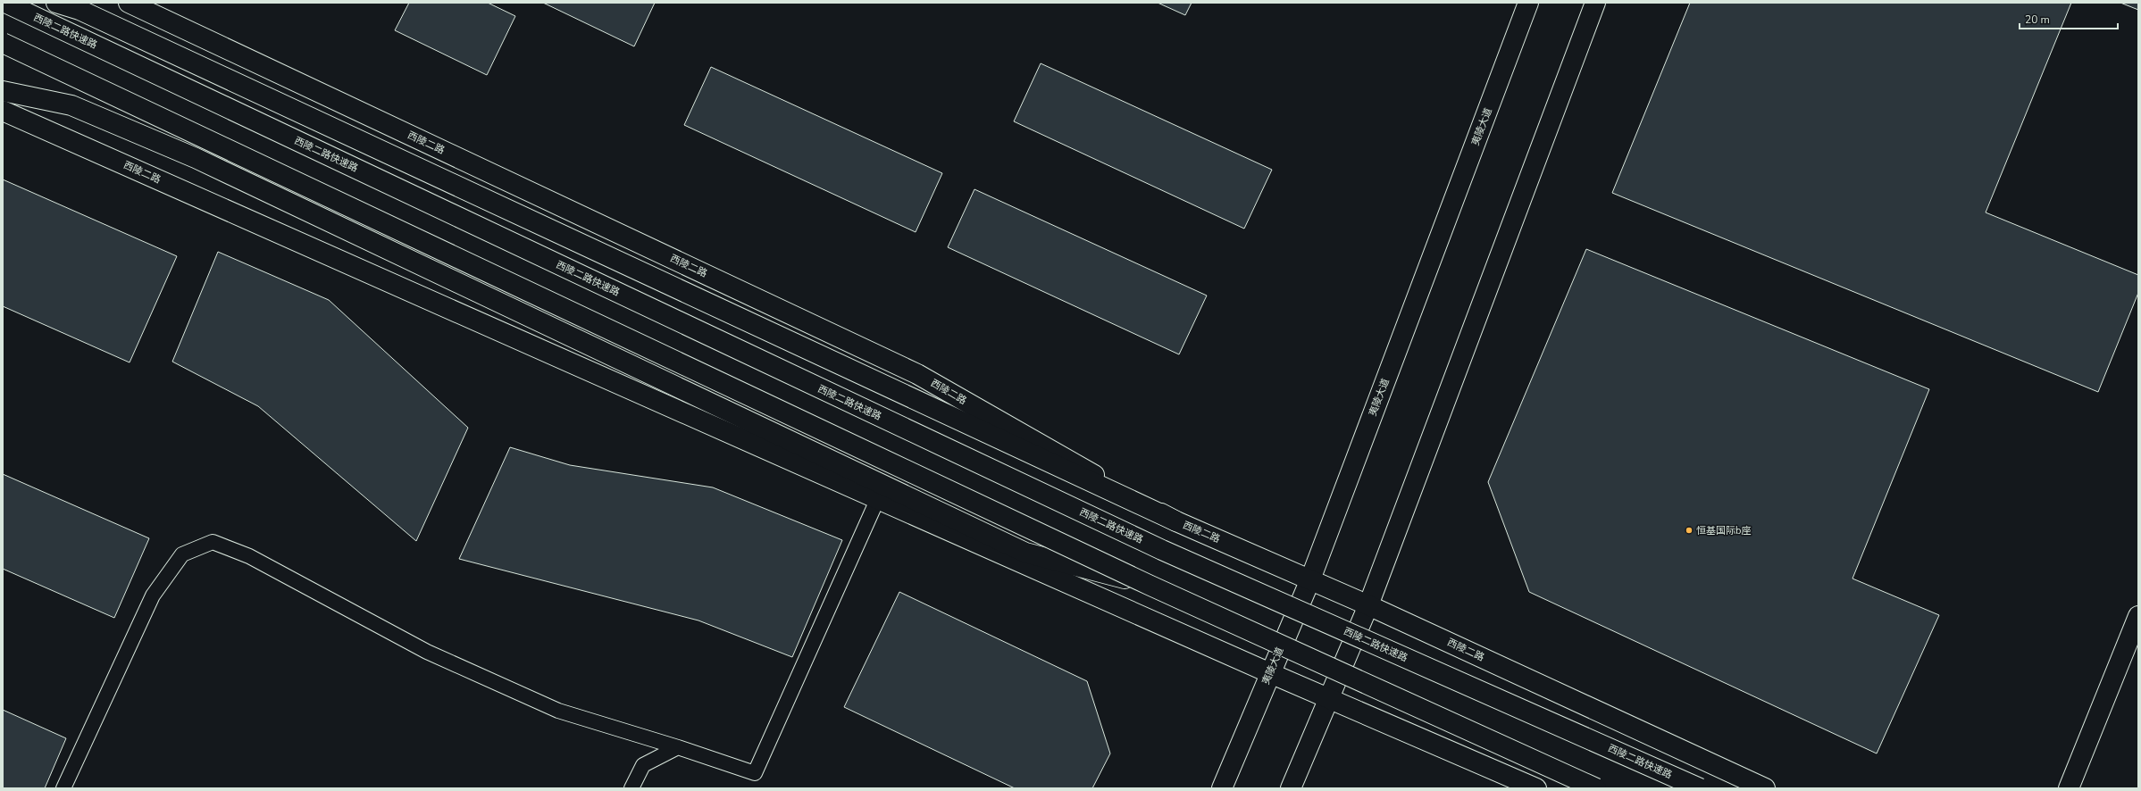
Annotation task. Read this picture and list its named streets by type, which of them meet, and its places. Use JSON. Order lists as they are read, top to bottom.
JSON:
{
  "streets": {
    "main road": ["西陵二路快速路", "夷陵大道", "西陵二路"]
  },
  "crossings": [
    ["夷陵大道", "西陵二路"]
  ],
  "places": ["恒基国际b座"],
  "scale_bar": "20 m"
}
